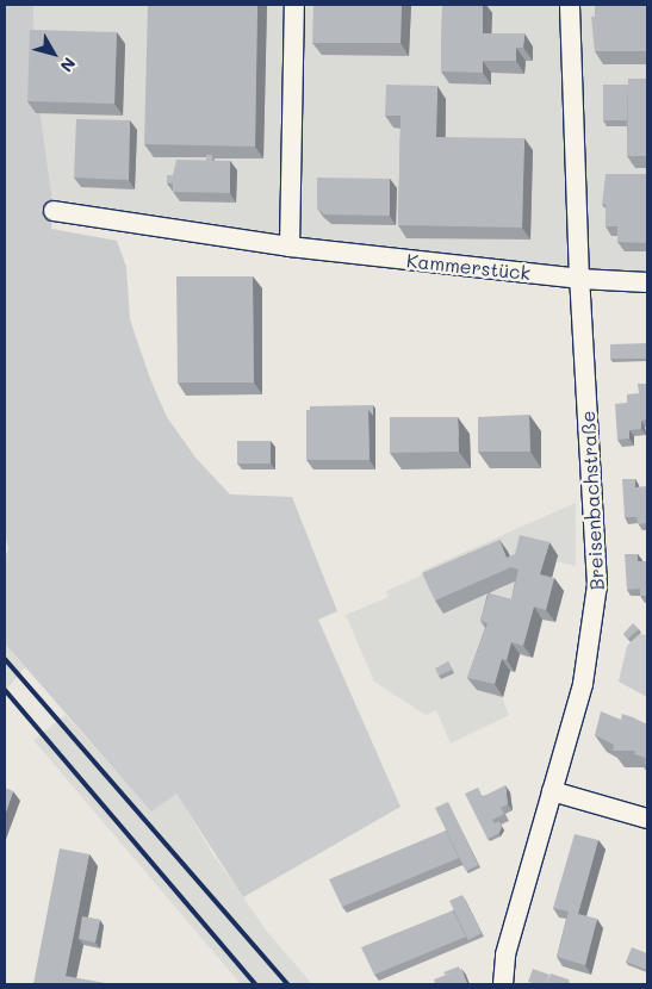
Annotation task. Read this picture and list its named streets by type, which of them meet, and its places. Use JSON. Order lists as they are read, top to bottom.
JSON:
{
  "streets": {
    "street": ["Kammerstück", "Breisenbachstraße"]
  },
  "crossings": [
    ["Kammerstück", "Breisenbachstraße"]
  ],
  "north": "bottom right"
}
